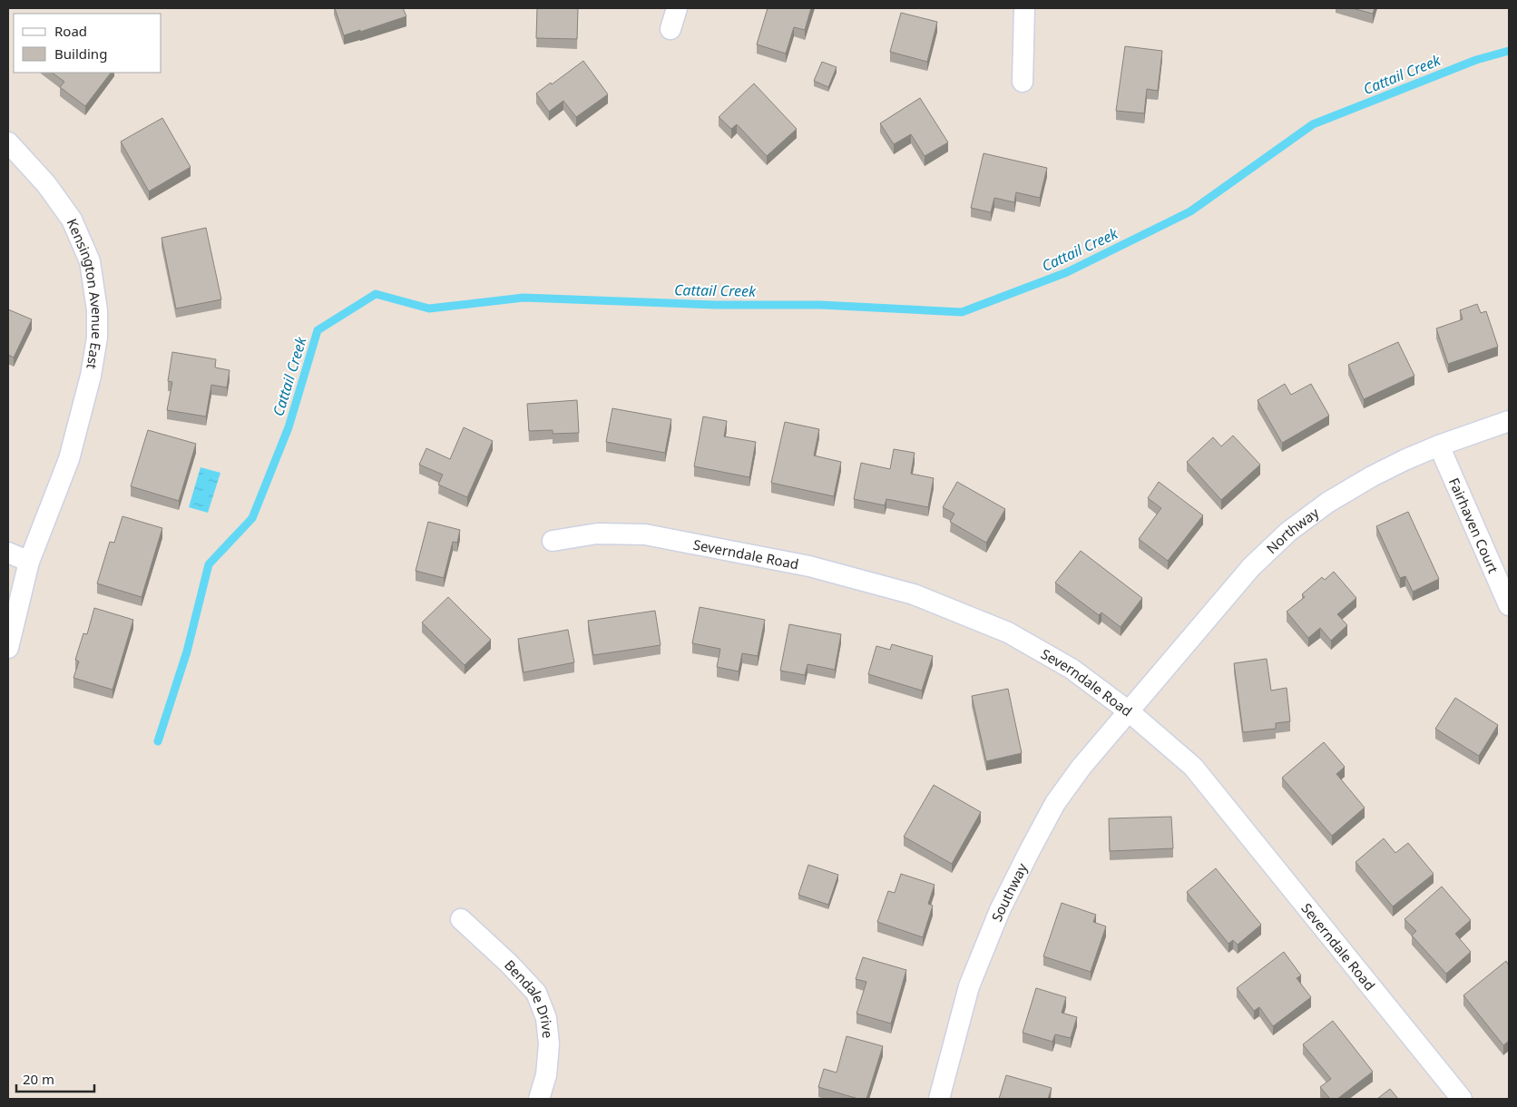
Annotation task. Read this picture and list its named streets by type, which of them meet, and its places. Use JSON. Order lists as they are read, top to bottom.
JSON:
{
  "streets": {
    "street": [
      "Kensington Avenue East",
      "Fairhaven Court",
      "Northway",
      "Severndale Road",
      "Southway",
      "Bendale Drive"
    ]
  },
  "crossings": [
    ["Fairhaven Court", "Northway"],
    ["Northway", "Severndale Road"],
    ["Northway", "Southway"],
    ["Severndale Road", "Southway"]
  ],
  "water": ["Cattail Creek"],
  "legend": ["Road", "Building"],
  "scale_bar": "20 m"
}
